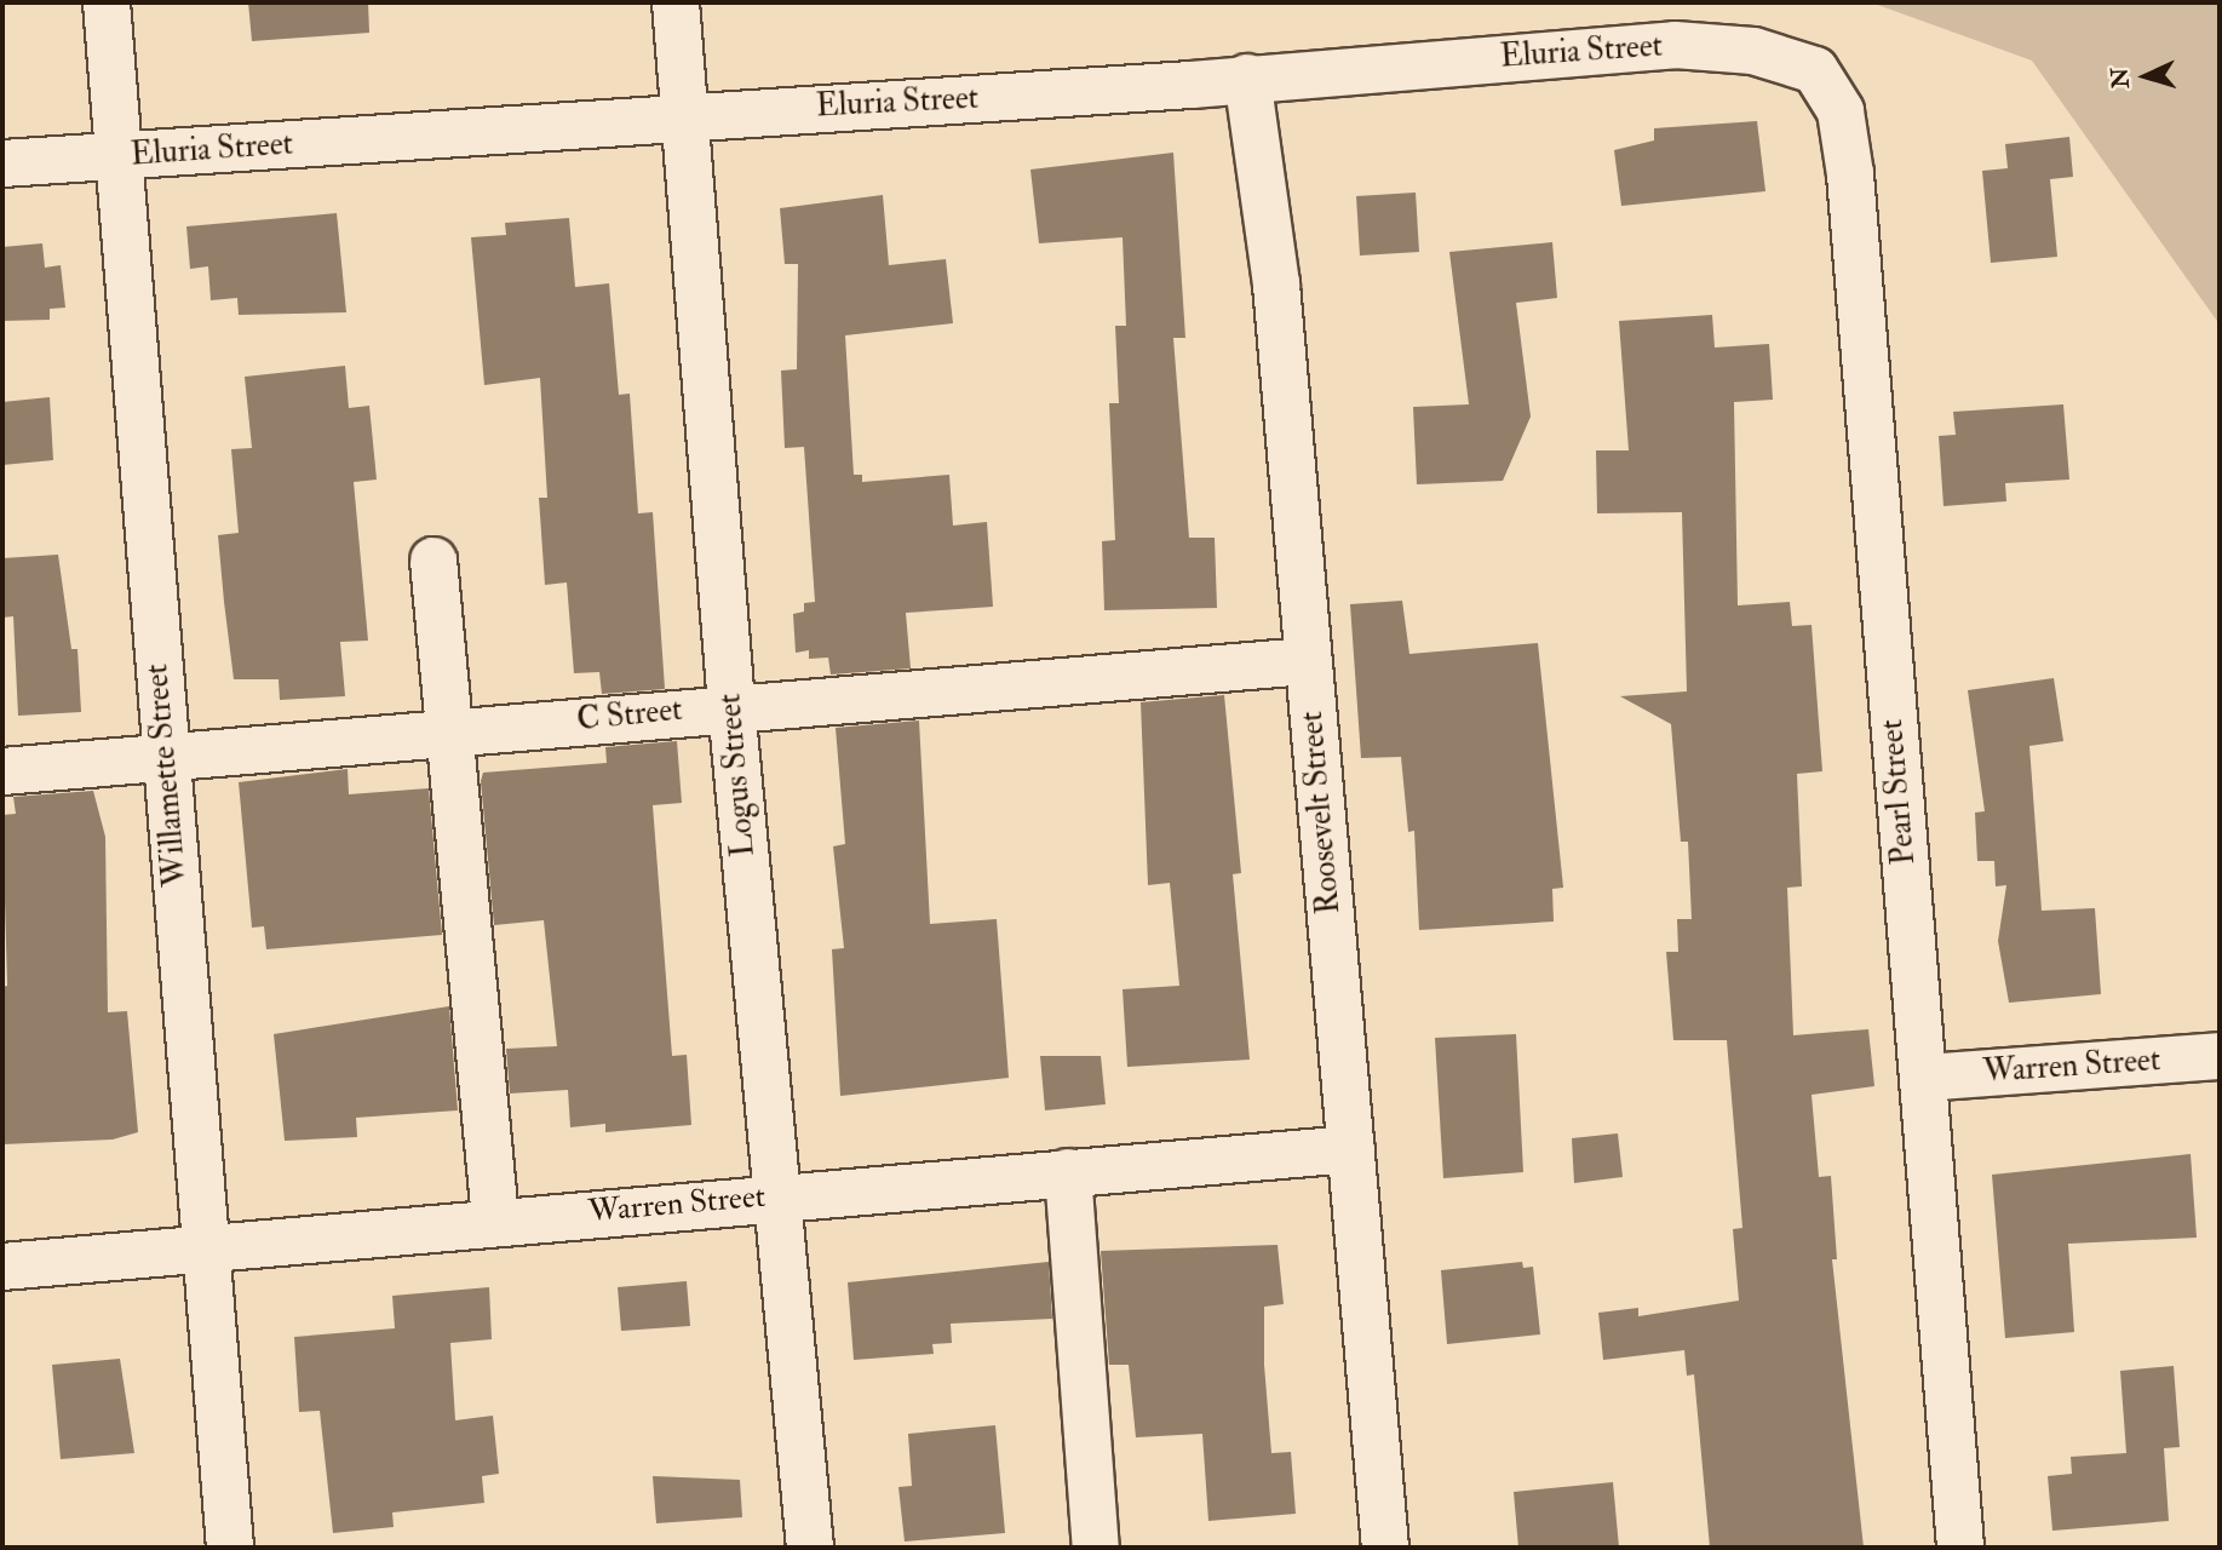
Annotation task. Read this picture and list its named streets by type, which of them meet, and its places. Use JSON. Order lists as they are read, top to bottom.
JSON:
{
  "streets": {
    "street": [
      "Eluria Street",
      "C Street",
      "Willamette Street",
      "Logus Street",
      "Pearl Street",
      "Roosevelt Street",
      "Warren Street"
    ]
  },
  "crossings": [
    ["Eluria Street", "Willamette Street"],
    ["Eluria Street", "Logus Street"],
    ["Eluria Street", "Pearl Street"],
    ["Eluria Street", "Roosevelt Street"],
    ["C Street", "Willamette Street"],
    ["C Street", "Logus Street"],
    ["C Street", "Roosevelt Street"],
    ["Willamette Street", "Warren Street"],
    ["Logus Street", "Warren Street"],
    ["Pearl Street", "Warren Street"],
    ["Roosevelt Street", "Warren Street"]
  ],
  "north": "left"
}
